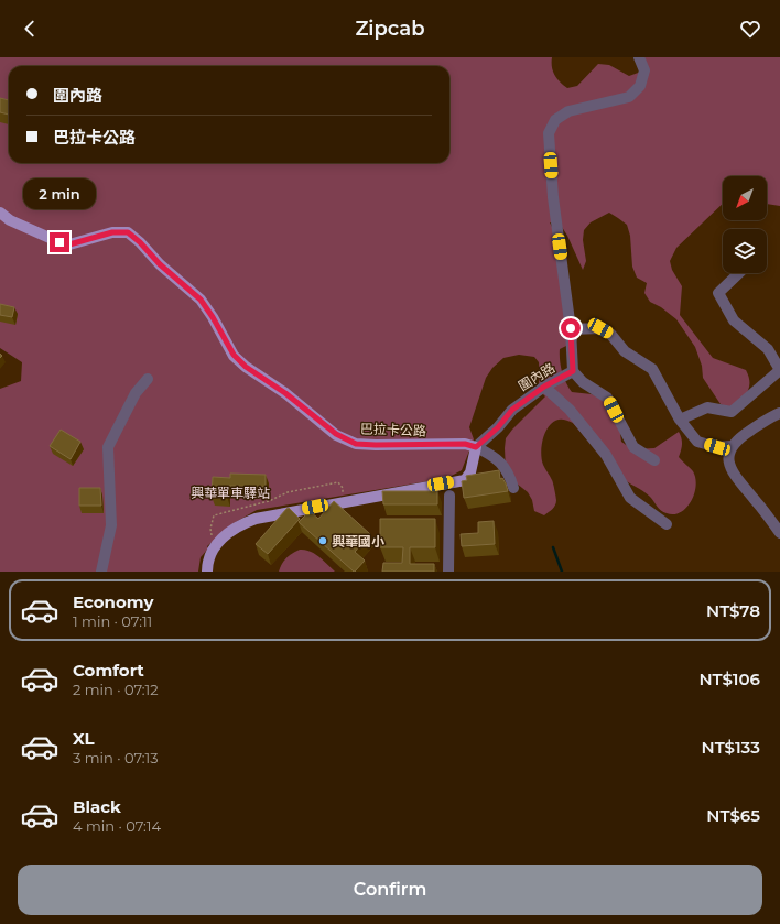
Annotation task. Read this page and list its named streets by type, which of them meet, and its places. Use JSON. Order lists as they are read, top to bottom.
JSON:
{
  "streets": {
    "main road": ["巴拉卡公路"],
    "street": ["圍內路"]
  },
  "crossings": [
    ["圍內路", "巴拉卡公路"]
  ],
  "parks": ["興華單車驛站"],
  "places": ["興華國小"],
  "north": "bottom left",
  "page": {
    "header": "Zipcab",
    "banner": ["圍內路", "巴拉卡公路"],
    "bubble": "2 min",
    "list": [
      {
        "name": "Economy",
        "note": "1 min · 07:11",
        "value": "NT$78"
      },
      {
        "name": "Comfort",
        "note": "2 min · 07:12",
        "value": "NT$106"
      },
      {
        "name": "XL",
        "note": "3 min · 07:13",
        "value": "NT$133"
      },
      {
        "name": "Black",
        "note": "4 min · 07:14",
        "value": "NT$65"
      }
    ],
    "buttons": "Confirm"
  }
}
